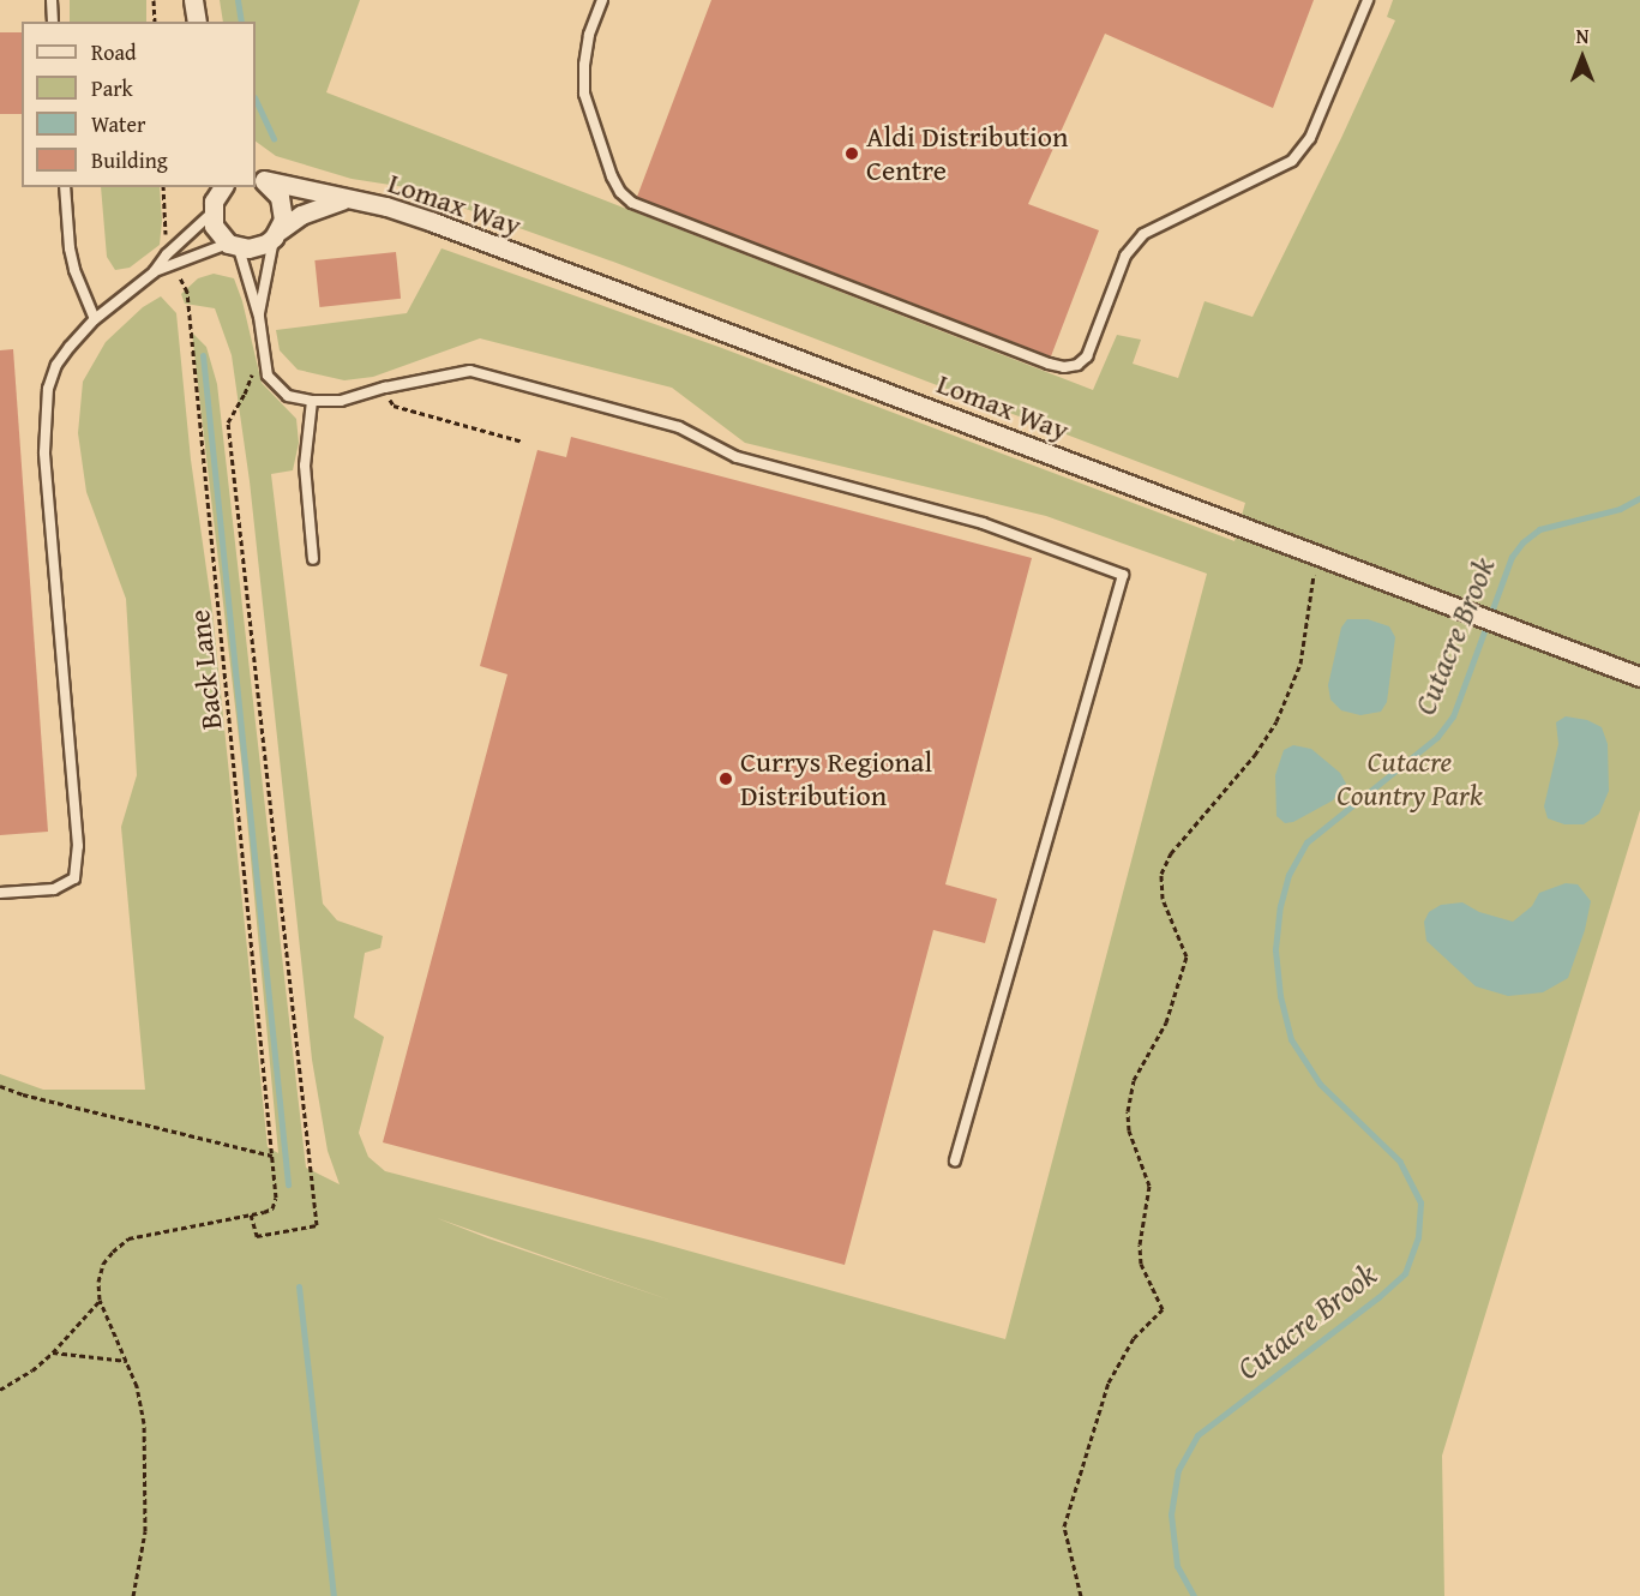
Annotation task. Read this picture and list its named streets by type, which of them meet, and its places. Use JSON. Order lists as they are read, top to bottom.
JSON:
{
  "streets": {
    "street": ["Lomax Way"],
    "path": ["Back Lane"]
  },
  "water": ["Cutacre Brook"],
  "parks": ["Cutacre Country Park"],
  "places": ["Aldi Distribution Centre", "Currys Regional Distribution"],
  "legend": [
    "Road",
    "Park",
    "Water",
    "Building"
  ],
  "north": "top"
}
